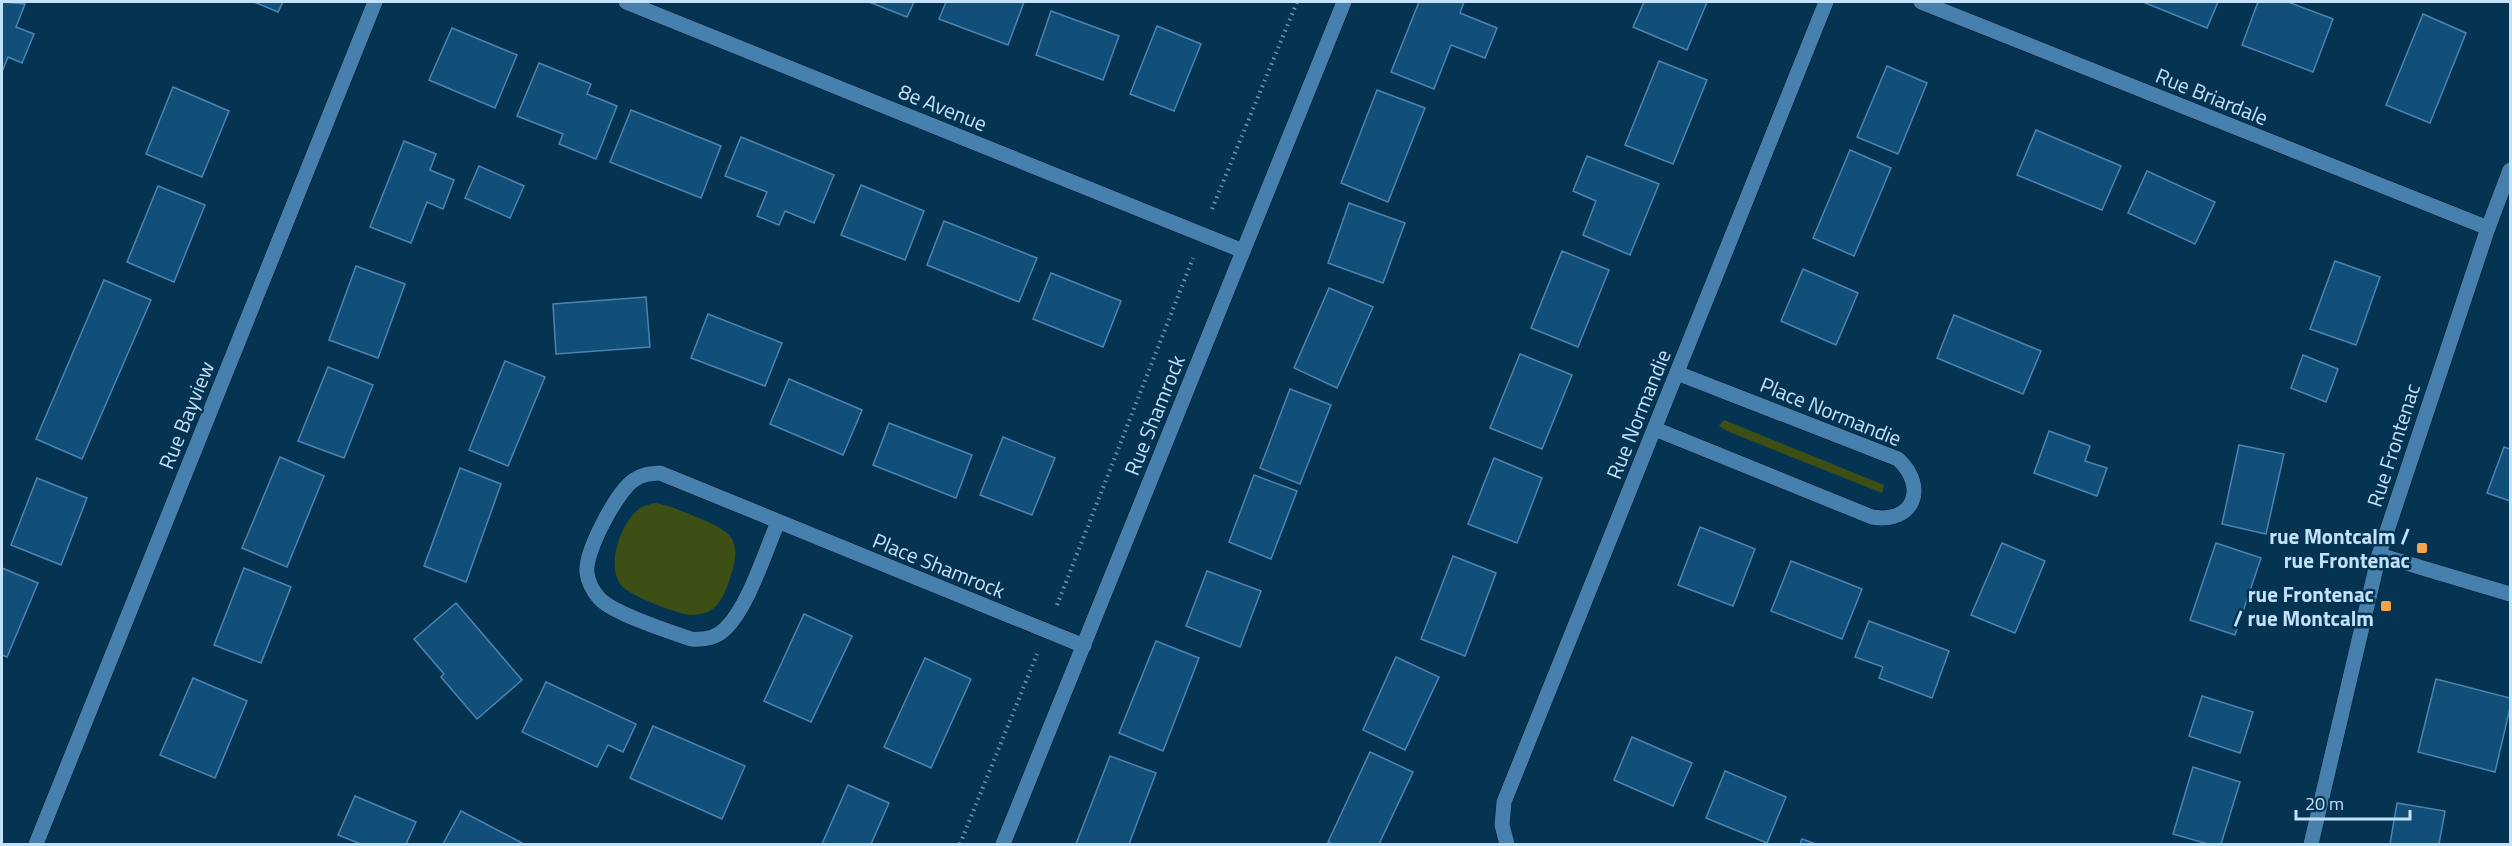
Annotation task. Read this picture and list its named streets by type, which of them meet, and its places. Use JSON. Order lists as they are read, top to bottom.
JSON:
{
  "streets": {
    "street": [
      "Rue Briardale",
      "8e Avenue",
      "Place Normandie",
      "Rue Normandie",
      "Rue Bayview",
      "Rue Shamrock",
      "Rue Frontenac",
      "Place Shamrock"
    ]
  },
  "crossings": [
    ["Rue Briardale", "Rue Frontenac"],
    ["8e Avenue", "Rue Shamrock"],
    ["Place Normandie", "Rue Normandie"],
    ["Rue Shamrock", "Place Shamrock"]
  ],
  "places": {
    "transit": ["rue Montcalm / rue Frontenac", "rue Frontenac / rue Montcalm"]
  },
  "scale_bar": "20 m"
}
